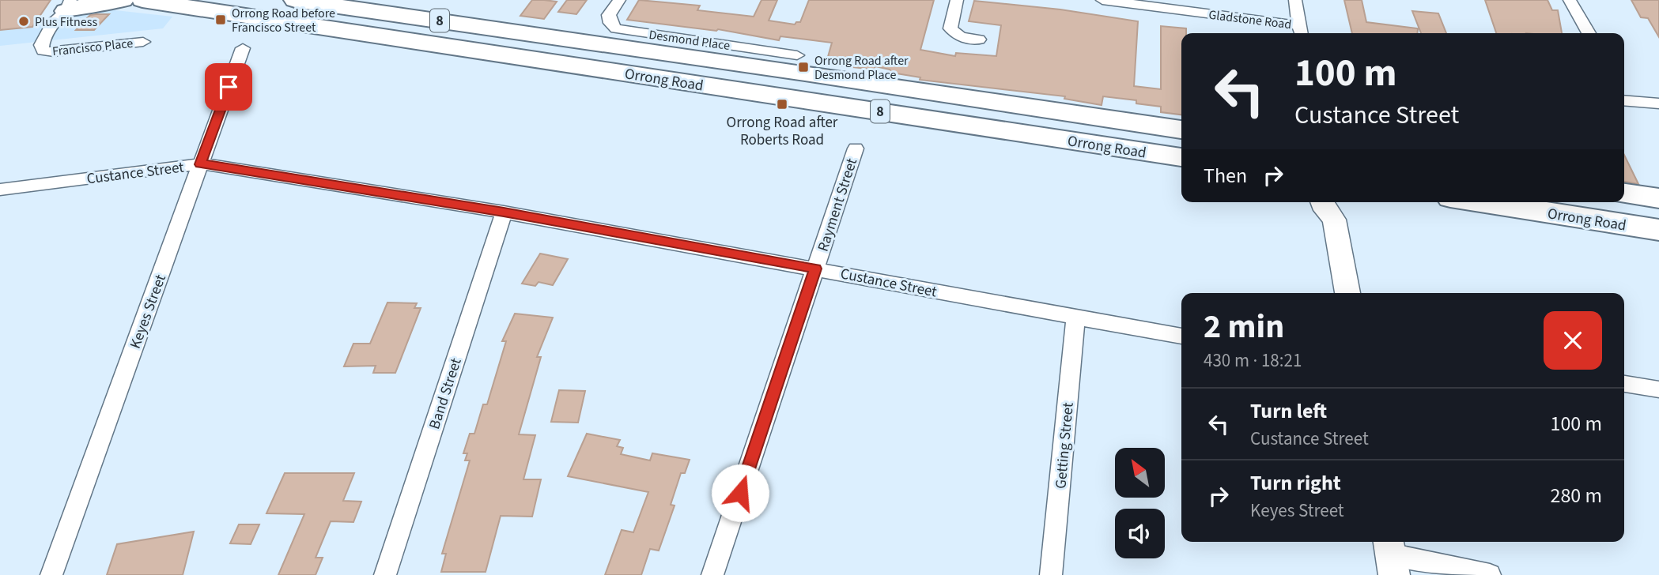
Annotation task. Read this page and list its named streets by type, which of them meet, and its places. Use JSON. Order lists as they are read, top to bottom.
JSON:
{
  "streets": {
    "highway": ["8", "Orrong Road"],
    "street": [
      "Gladstone Road",
      "Desmond Place",
      "Francisco Place",
      "Custance Street",
      "Rayment Street",
      "Keyes Street",
      "Band Street",
      "Getting Street"
    ]
  },
  "crossings": [
    ["Custance Street", "Rayment Street"],
    ["Custance Street", "Keyes Street"],
    ["Custance Street", "Band Street"],
    ["Custance Street", "Getting Street"]
  ],
  "places": {
    "transit": ["Orrong Road before Francisco Street", "Orrong Road after Desmond Place", "Orrong Road after Roberts Road"],
    "other": ["Plus Fitness"]
  },
  "north": "top left",
  "page": {
    "turn": ["100 m", "Custance Street"],
    "then": "Then",
    "heading": ["2 min", "430 m · 18:21"],
    "list": [
      {
        "name": "Turn left",
        "note": "Custance Street",
        "value": "100 m"
      },
      {
        "name": "Turn right",
        "note": "Keyes Street",
        "value": "280 m"
      }
    ]
  }
}
